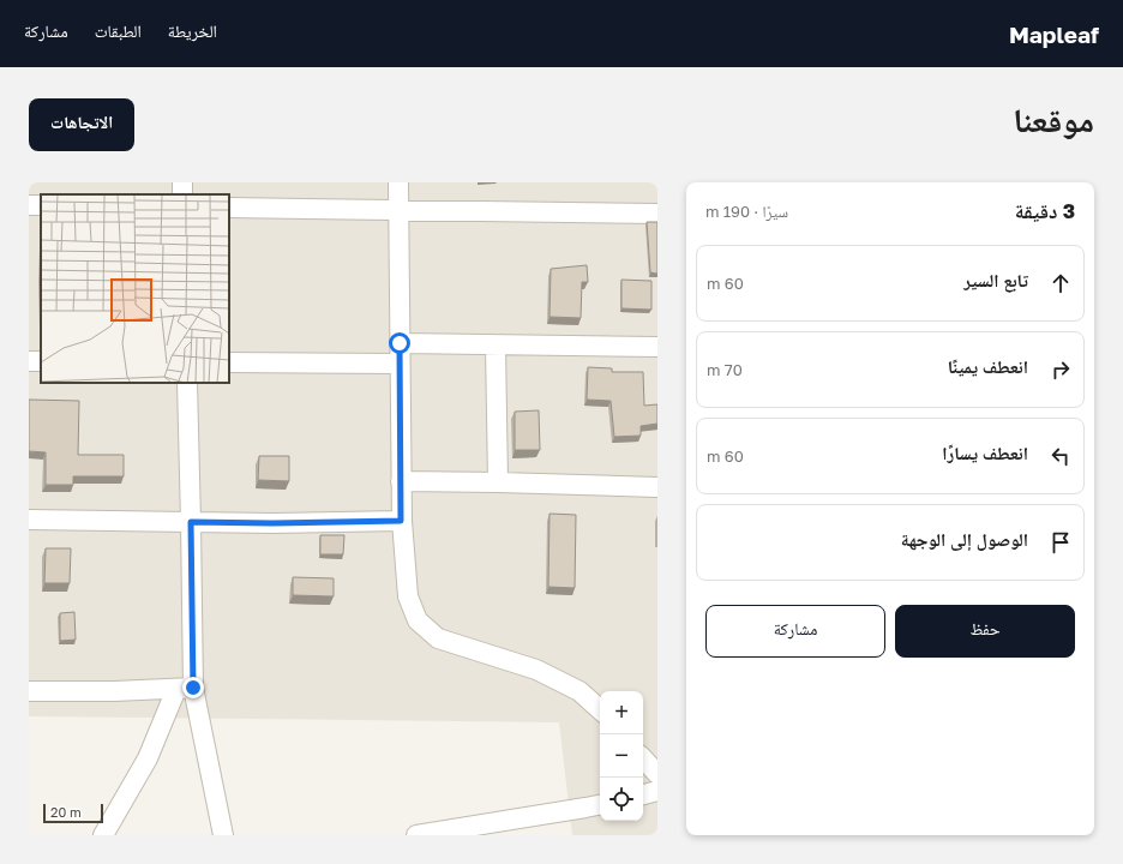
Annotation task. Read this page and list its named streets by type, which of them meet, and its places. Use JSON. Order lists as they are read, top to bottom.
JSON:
{
  "scale_bar": "20 m",
  "page": {
    "header": "Mapleaf",
    "nav": ["الخريطة", "الطبقات", "مشاركة"],
    "title": "موقعنا",
    "buttons": [
      "الاتجاهات",
      ["حفظ", "مشاركة"]
    ],
    "heading": ["3 دقيقة", "سيرًا · 190 m"],
    "list": [
      ["تابع السير", "60 m"],
      ["انعطف يمينًا", "70 m"],
      ["انعطف يسارًا", "60 m"],
      "الوصول إلى الوجهة"
    ],
    "map_buttons": ["+", "−"],
    "scale": "20 m"
  }
}
